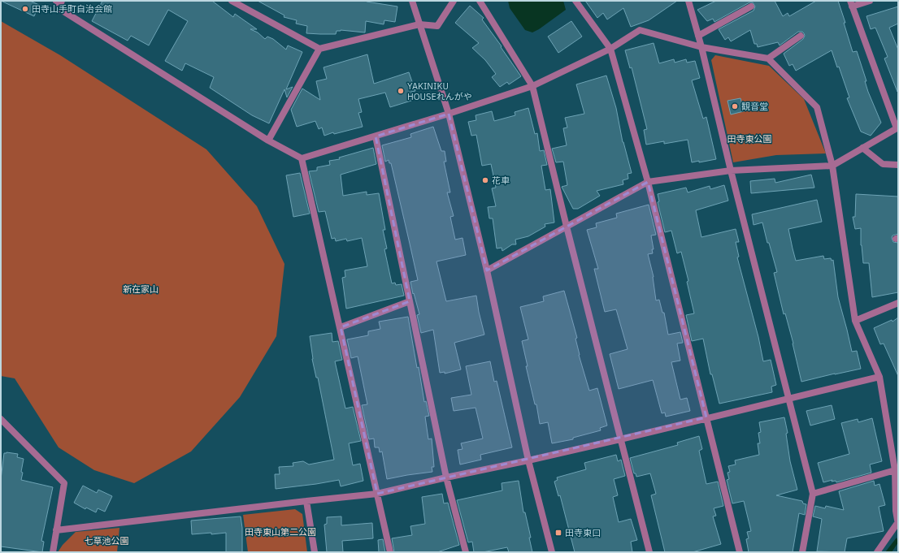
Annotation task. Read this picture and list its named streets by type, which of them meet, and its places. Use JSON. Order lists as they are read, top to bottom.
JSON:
{
  "parks": [
    "田寺東公園",
    "新在家山",
    "田寺東山第二公園",
    "七草池公園"
  ],
  "places": {
    "other": [
      "田寺山手町自治会館",
      "YAKINIKU HOUSEれんがや",
      "観音堂",
      "花車"
    ],
    "transit": ["田寺東口"]
  }
}
